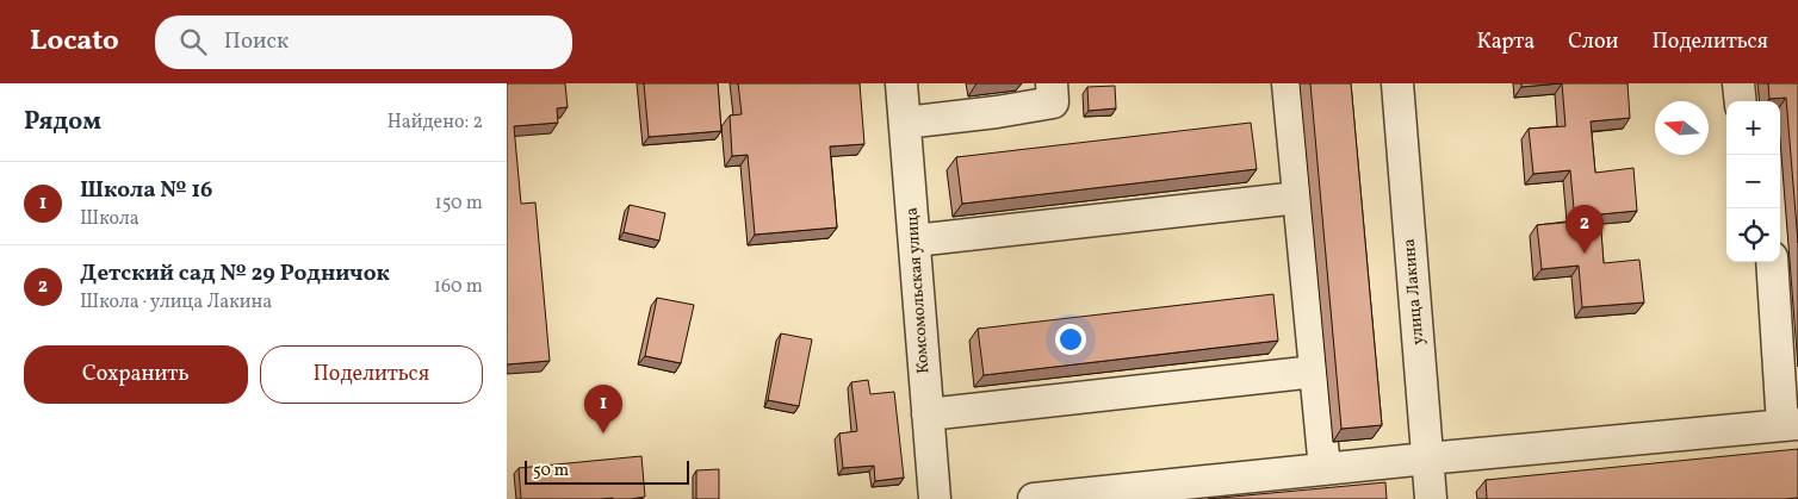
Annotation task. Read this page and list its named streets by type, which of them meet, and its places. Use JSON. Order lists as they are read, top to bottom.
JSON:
{
  "streets": {
    "street": ["Комсомольская улица", "улица Лакина"]
  },
  "scale_bar": "50 m",
  "north": "left",
  "page": {
    "header": "Locato",
    "search": "Поиск",
    "nav": ["Карта", "Слои", "Поделиться"],
    "heading": ["Рядом", "Найдено: 2"],
    "map_buttons": ["+", "−"],
    "list": [
      {
        "mark": "1",
        "name": "Школа № 16",
        "note": "Школа",
        "value": "150 m"
      },
      {
        "mark": "2",
        "name": "Детский сад № 29 Родничок",
        "note": "Школа · улица Лакина",
        "value": "160 m"
      }
    ],
    "pins": ["2", "1"],
    "buttons": ["Сохранить", "Поделиться"],
    "scale": "50 m"
  }
}
